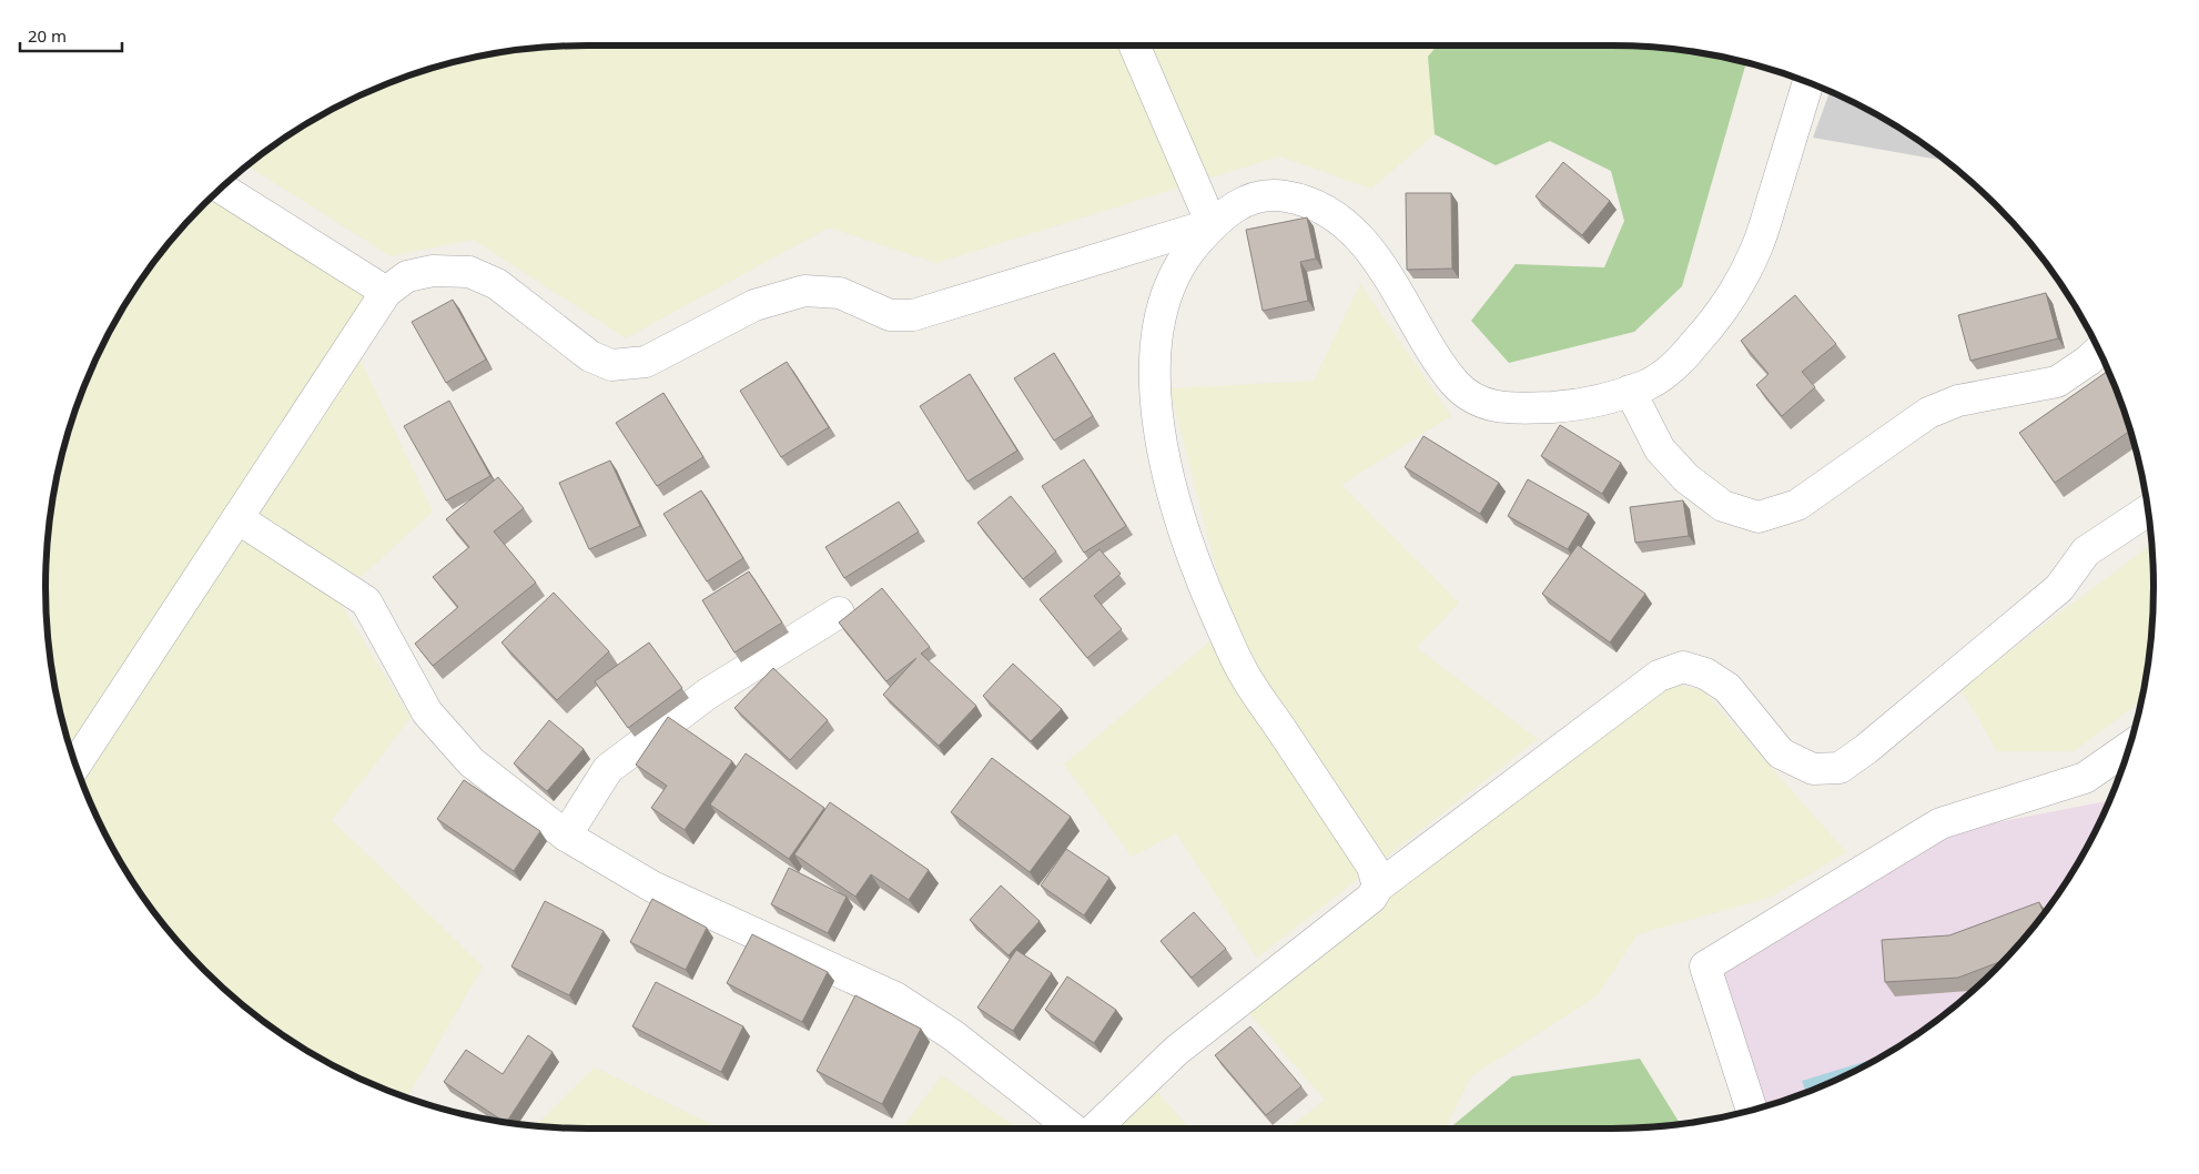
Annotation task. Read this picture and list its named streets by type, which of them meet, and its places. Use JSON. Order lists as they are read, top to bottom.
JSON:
{
  "scale_bar": "20 m"
}
